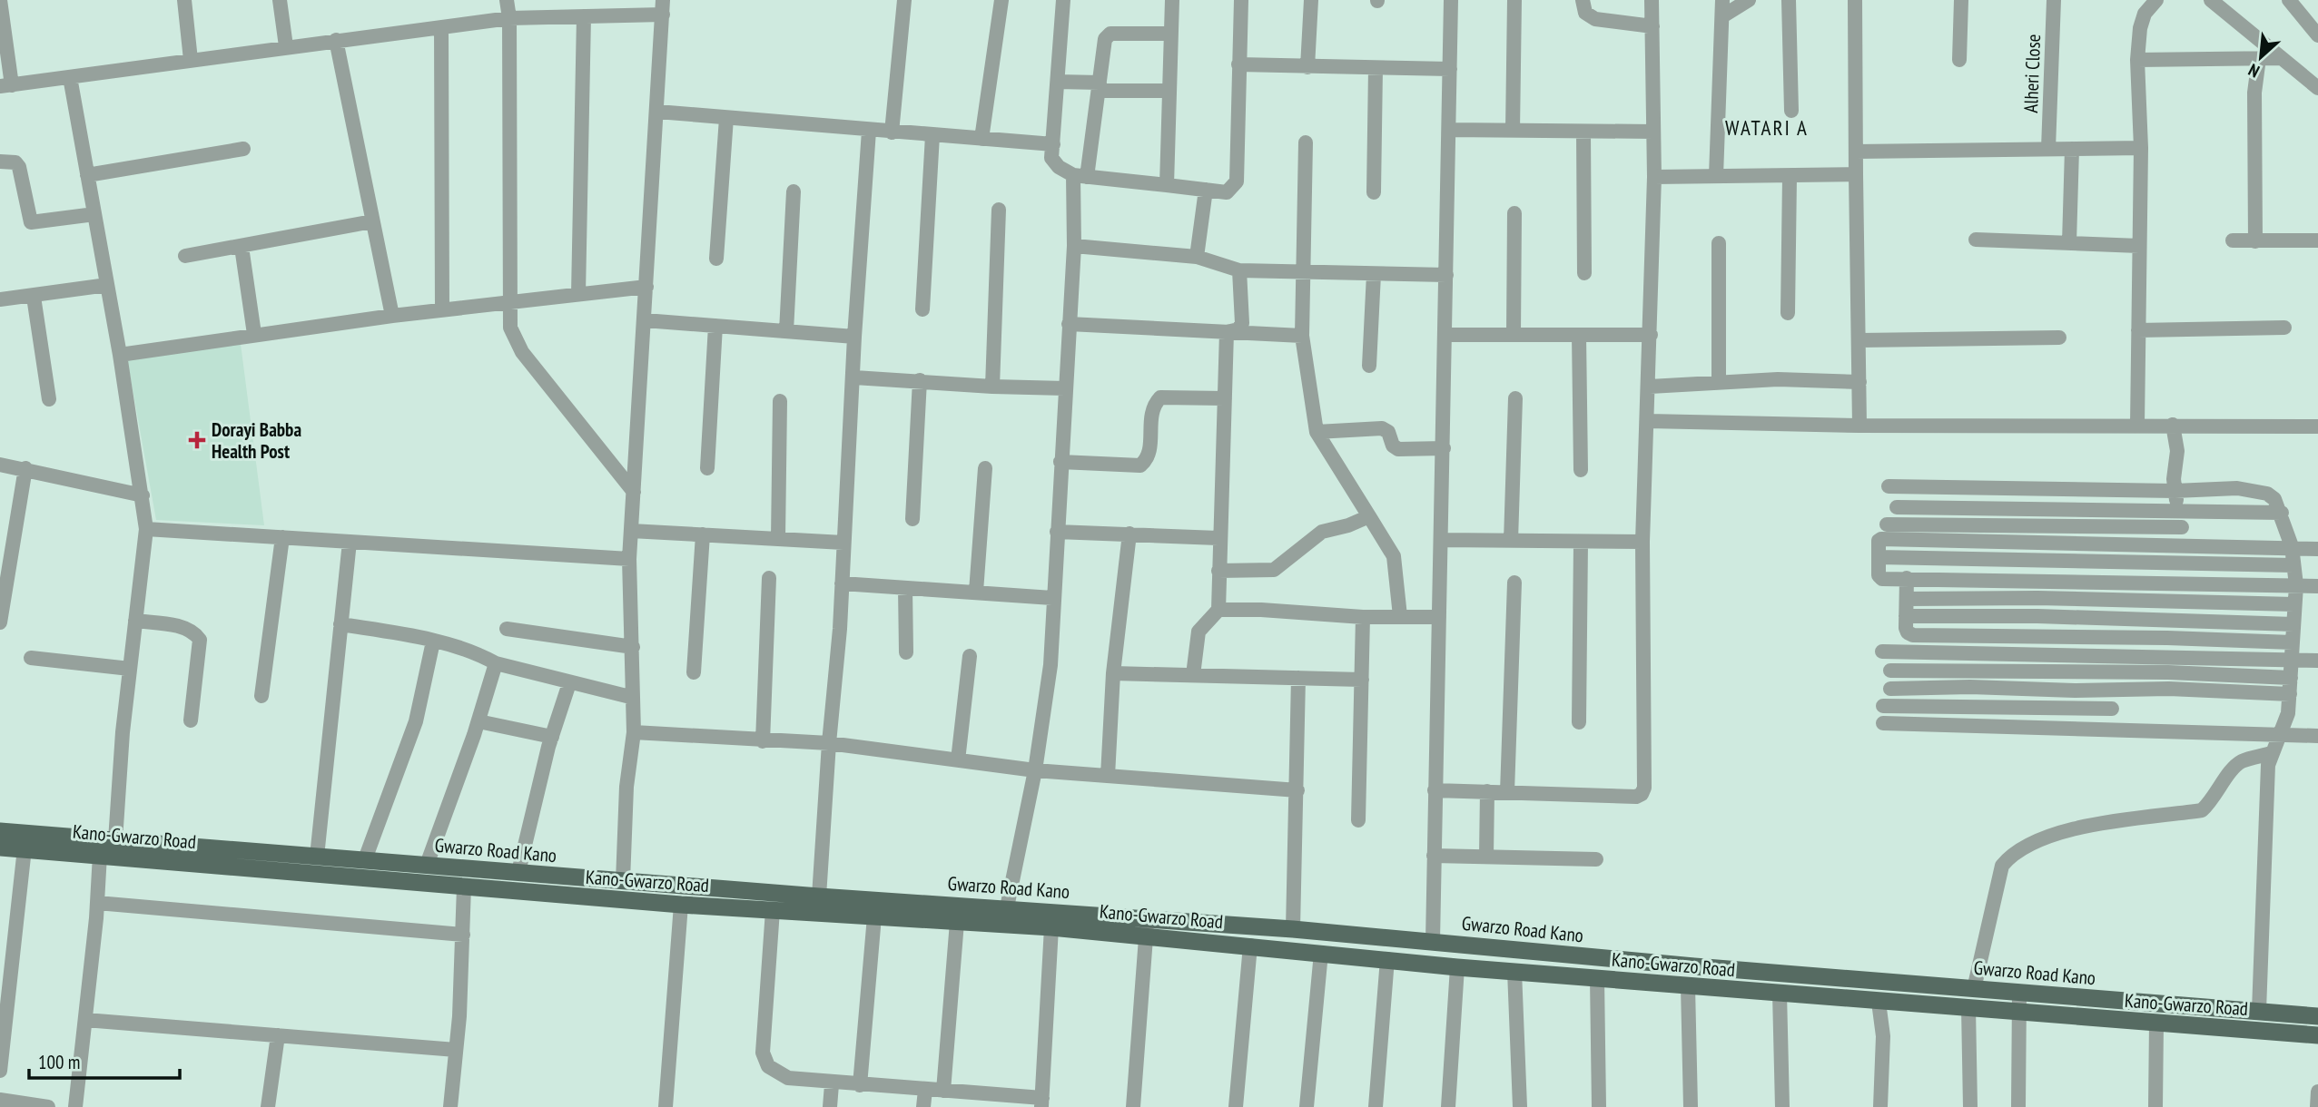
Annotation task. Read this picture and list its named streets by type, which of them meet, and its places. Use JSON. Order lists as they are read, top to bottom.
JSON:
{
  "streets": {
    "main road": ["Kano-Gwarzo Road", "Gwarzo Road Kano"],
    "street": ["Alheri Close"]
  },
  "crossings": [
    ["Kano-Gwarzo Road", "Gwarzo Road Kano"]
  ],
  "districts": ["WATARI A"],
  "places": {
    "health": ["Dorayi Babba Health Post"]
  },
  "scale_bar": "100 m",
  "north": "bottom left"
}
